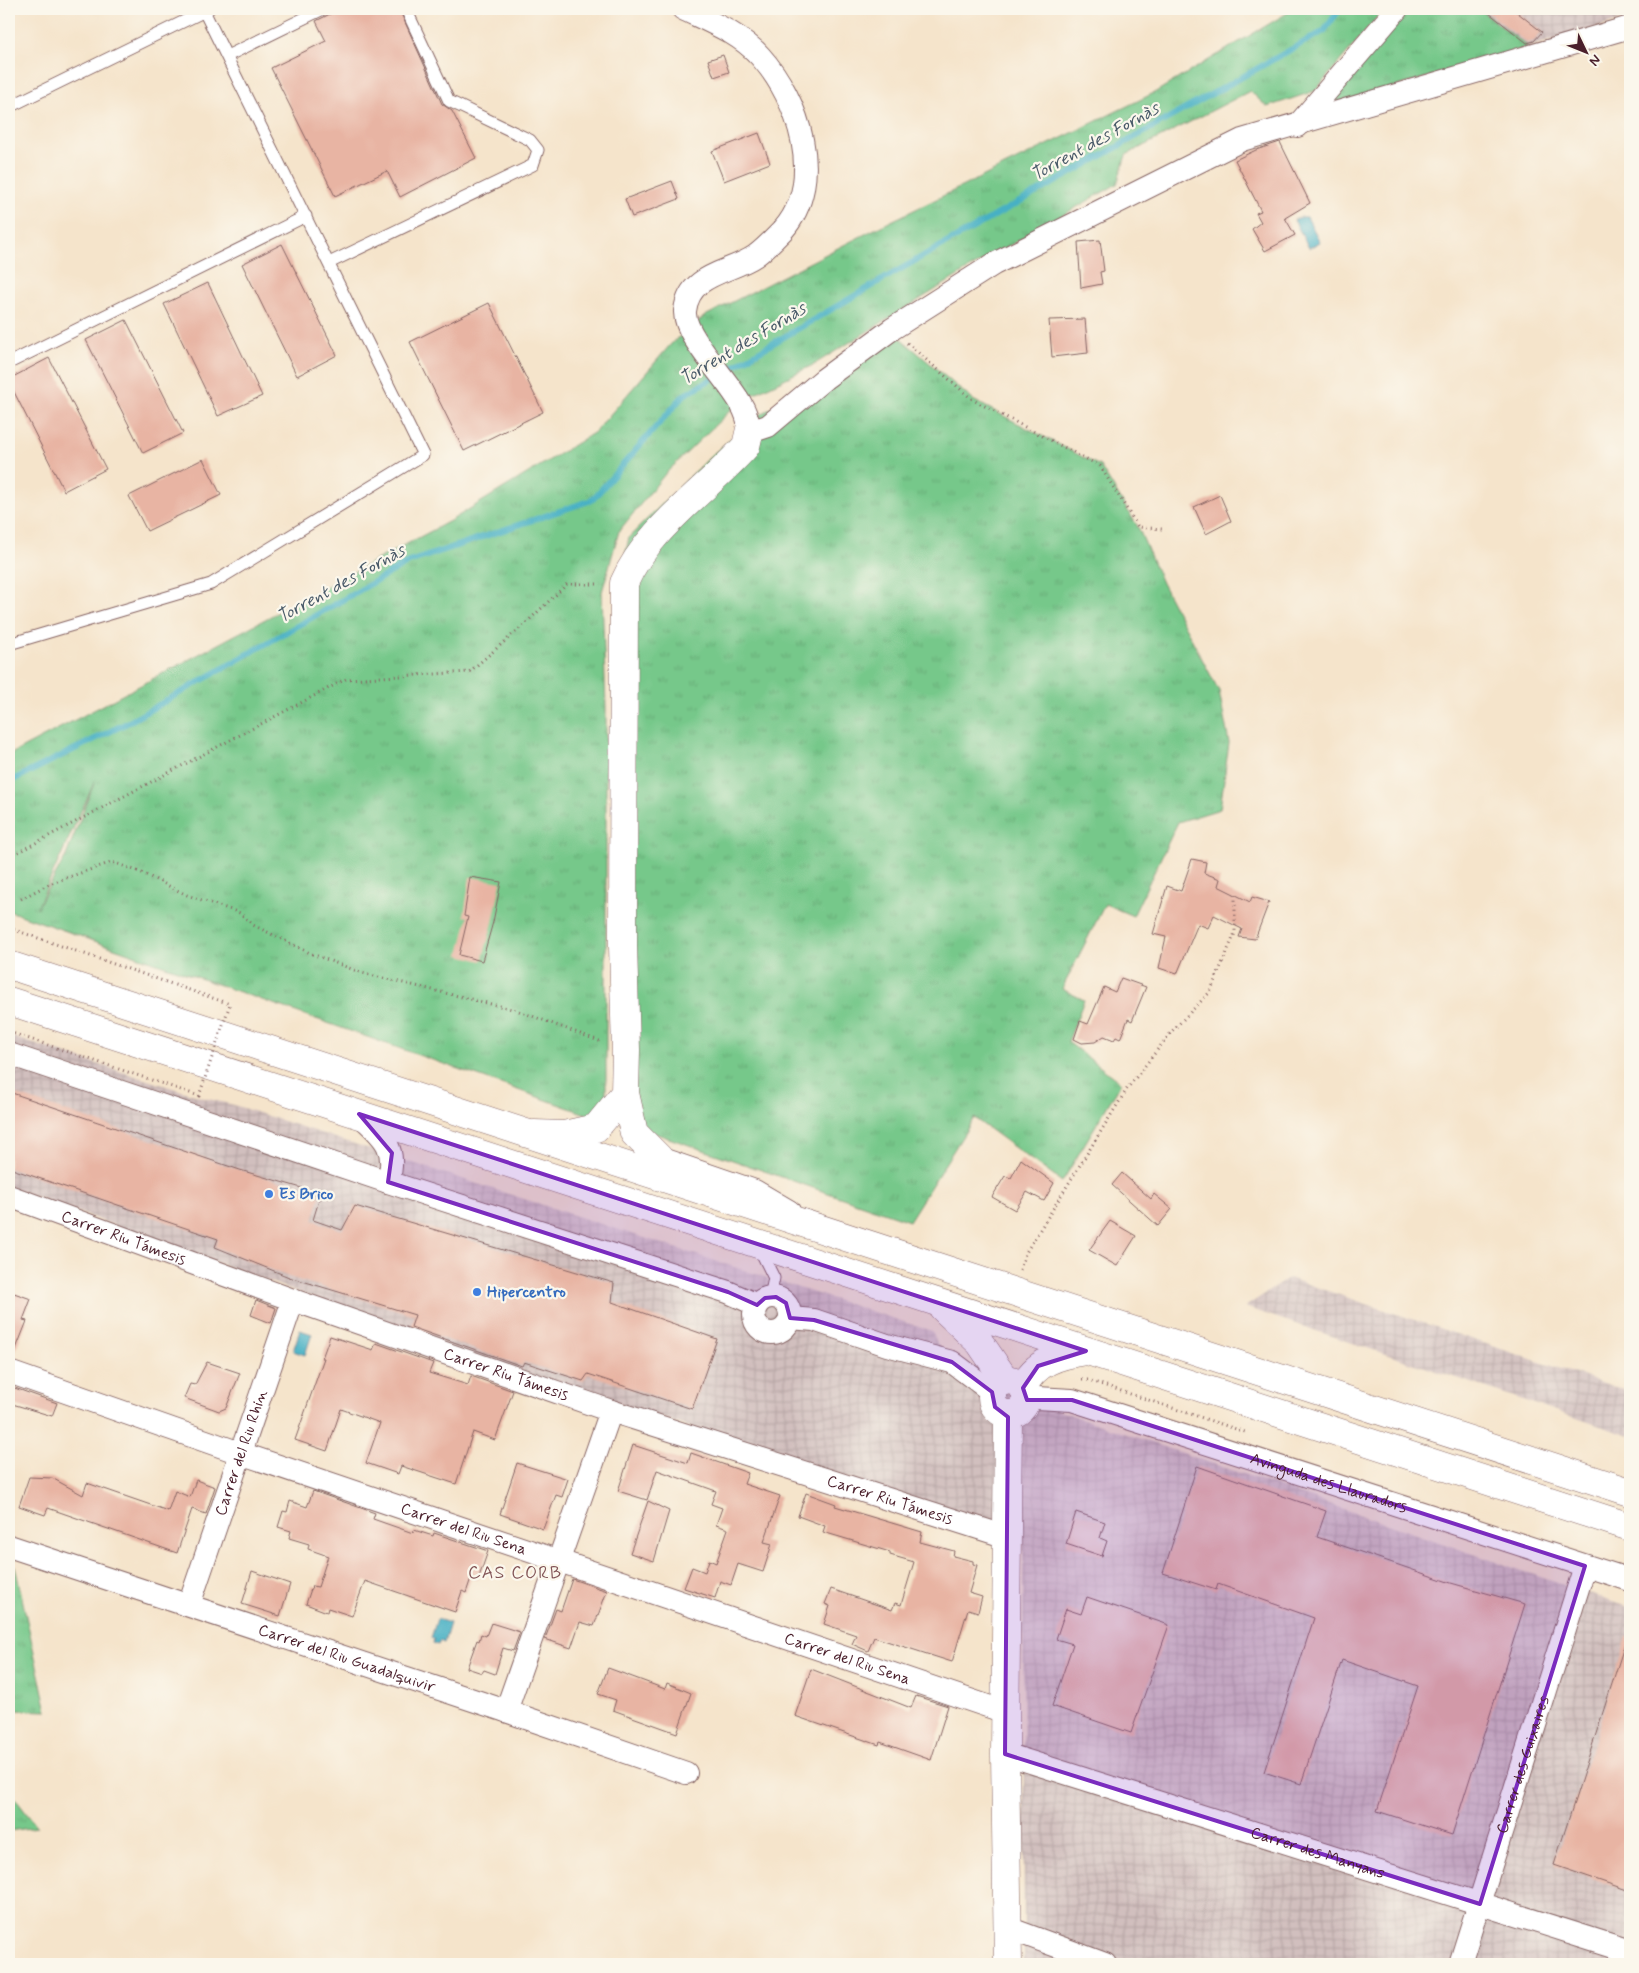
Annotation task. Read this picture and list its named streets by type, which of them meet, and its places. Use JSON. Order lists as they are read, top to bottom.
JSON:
{
  "streets": {
    "street": [
      "Carrer Riu Támesis",
      "Carrer del Riu Rhin",
      "Avinguda des Llauradors",
      "Carrer del Riu Sena",
      "Carrer del Riu Guadalquivir",
      "Carrer des Guixaires",
      "Carrer des Manyans"
    ]
  },
  "crossings": [
    ["Carrer Riu Támesis", "Carrer del Riu Rhin"],
    ["Carrer del Riu Rhin", "Carrer del Riu Sena"],
    ["Carrer del Riu Rhin", "Carrer del Riu Guadalquivir"],
    ["Avinguda des Llauradors", "Carrer des Guixaires"],
    ["Carrer des Guixaires", "Carrer des Manyans"]
  ],
  "districts": ["CAS CORB"],
  "water": ["Torrent des Fornàs"],
  "places": ["Es Brico", "Hipercentro"],
  "north": "bottom right"
}
